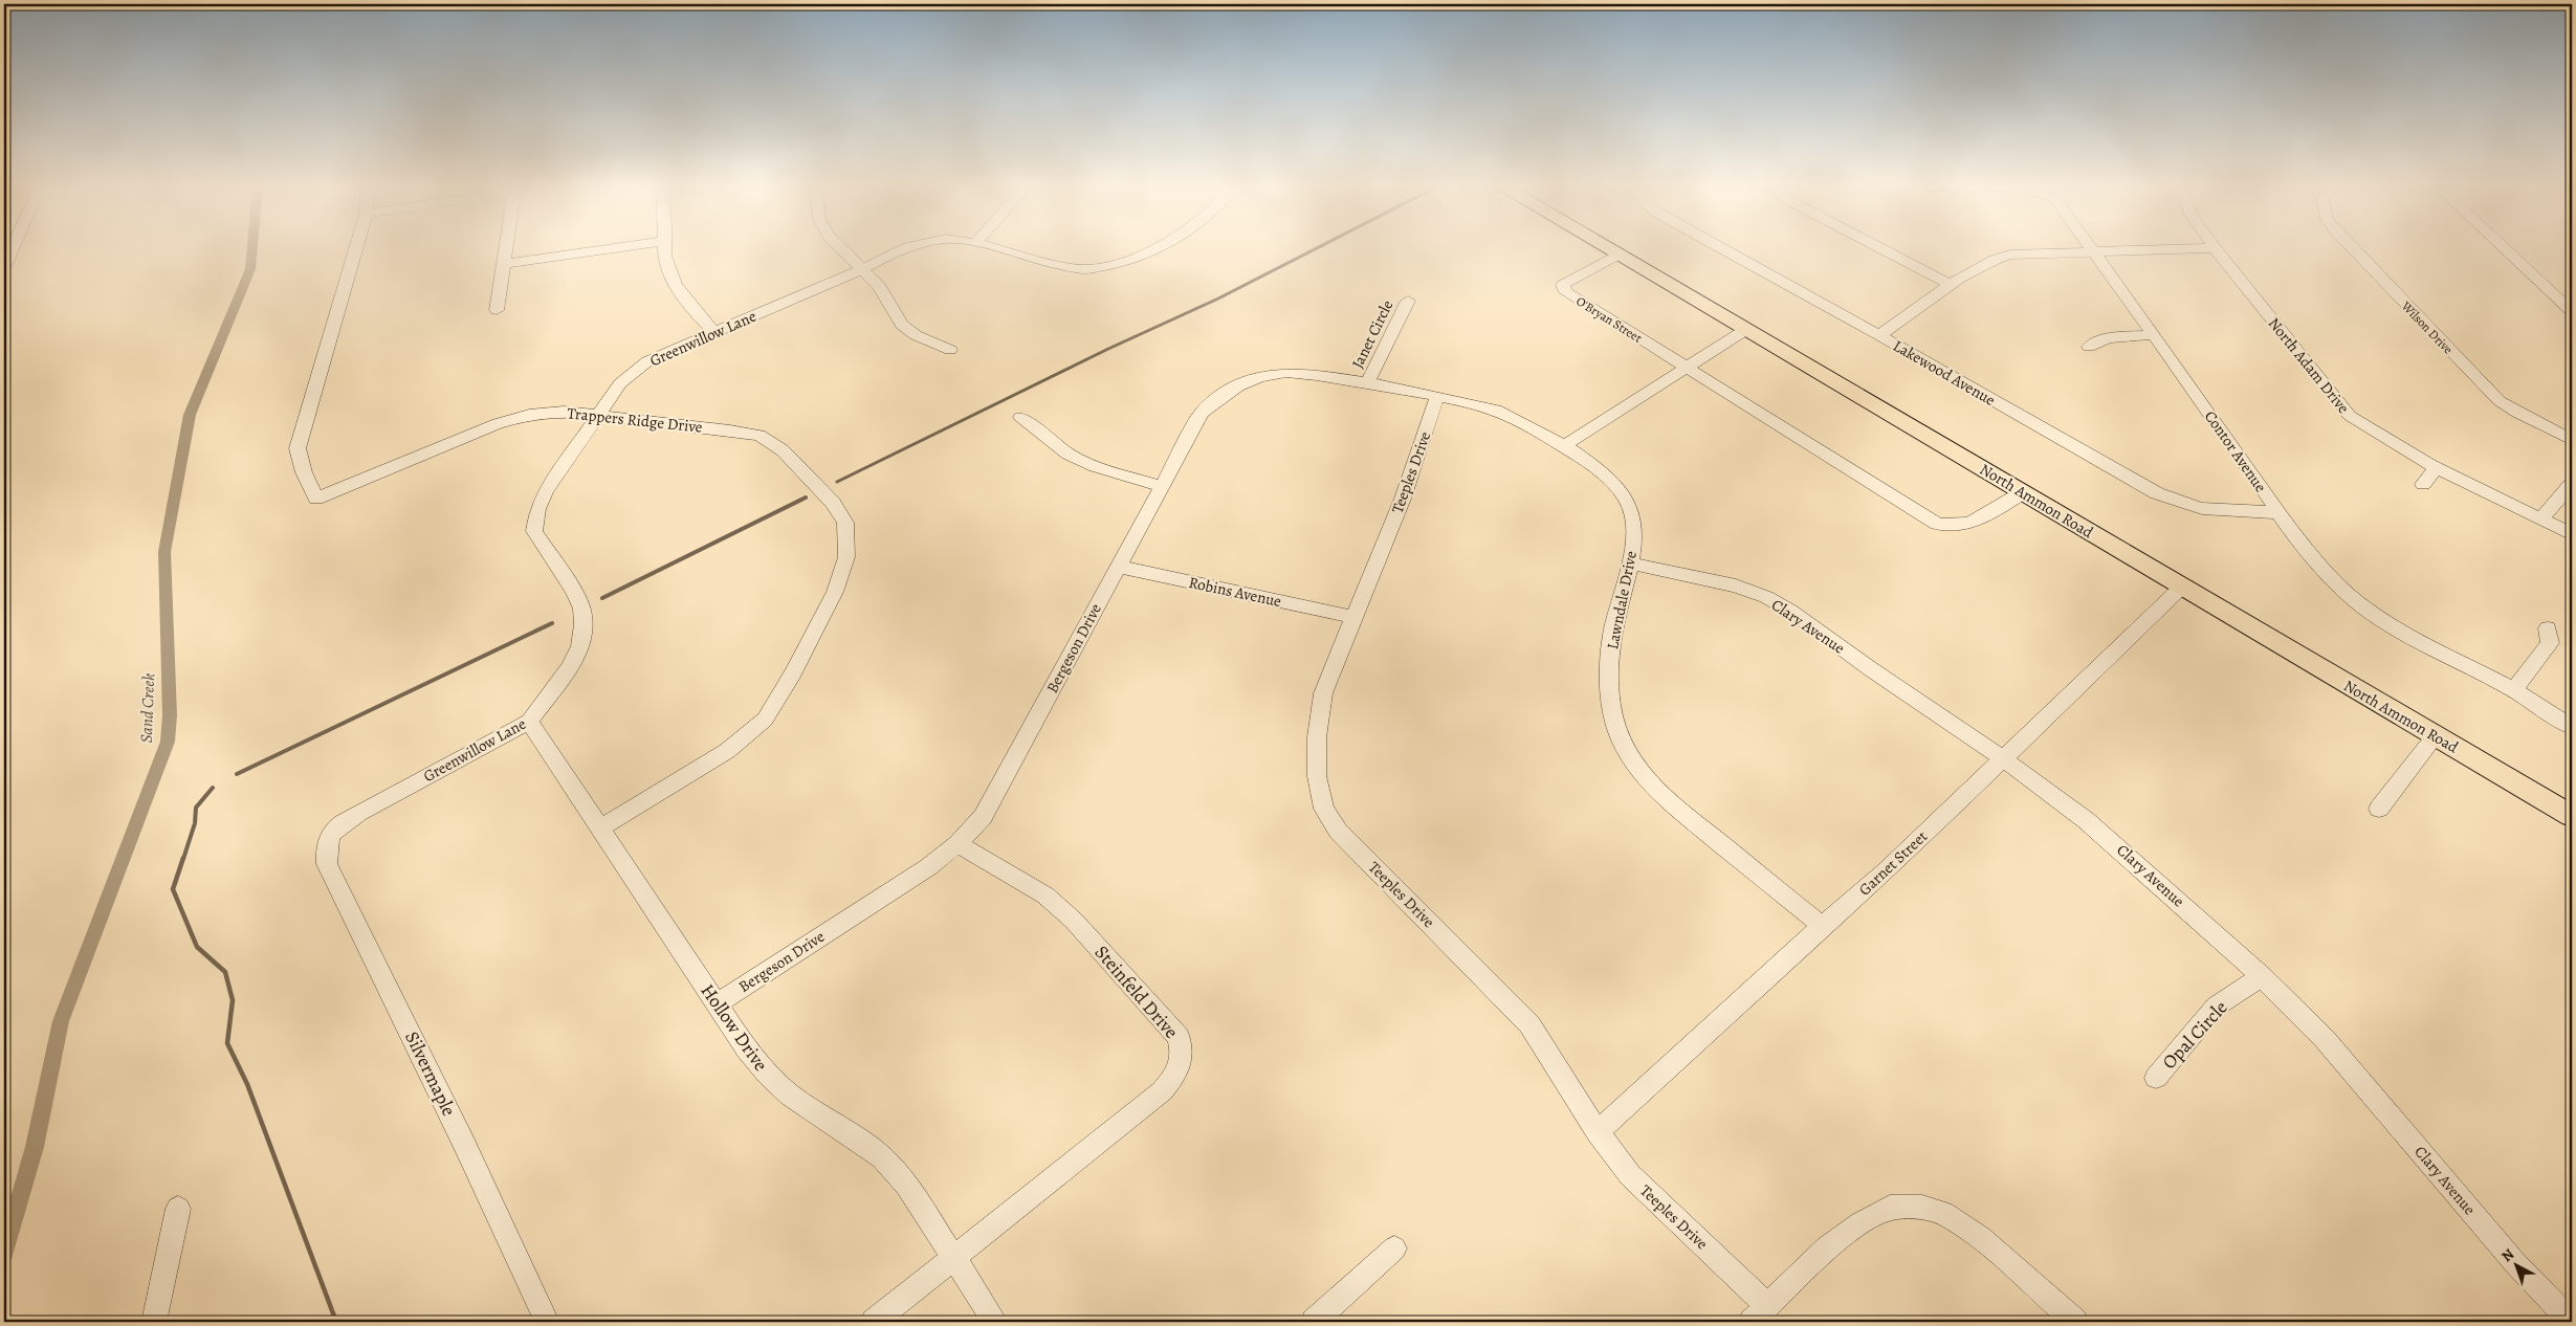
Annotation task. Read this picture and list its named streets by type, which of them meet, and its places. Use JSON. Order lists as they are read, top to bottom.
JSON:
{
  "streets": {
    "main road": ["North Ammon Road"],
    "street": [
      "O'Bryan Street",
      "Wilson Drive",
      "Janet Circle",
      "Greenwillow Lane",
      "North Adam Drive",
      "Lakewood Avenue",
      "Trappers Ridge Drive",
      "Contor Avenue",
      "Teeples Drive",
      "Robins Avenue",
      "Lawndale Drive",
      "Clary Avenue",
      "Bergeson Drive",
      "Garnet Street",
      "Steinfeld Drive",
      "Hollow Drive",
      "Opal Circle",
      "Silvermaple"
    ]
  },
  "crossings": [
    ["O'Bryan Street", "North Ammon Road"],
    ["Janet Circle", "Bergeson Drive"],
    ["Greenwillow Lane", "Trappers Ridge Drive"],
    ["Greenwillow Lane", "Hollow Drive"],
    ["Greenwillow Lane", "Silvermaple"],
    ["Lakewood Avenue", "Contor Avenue"],
    ["Trappers Ridge Drive", "Hollow Drive"],
    ["Teeples Drive", "Robins Avenue"],
    ["Teeples Drive", "Lawndale Drive"],
    ["Teeples Drive", "Bergeson Drive"],
    ["Teeples Drive", "Garnet Street"],
    ["North Ammon Road", "Garnet Street"],
    ["Robins Avenue", "Bergeson Drive"],
    ["Lawndale Drive", "Clary Avenue"],
    ["Lawndale Drive", "Bergeson Drive"],
    ["Lawndale Drive", "Garnet Street"],
    ["Clary Avenue", "Garnet Street"],
    ["Clary Avenue", "Opal Circle"],
    ["Bergeson Drive", "Steinfeld Drive"],
    ["Bergeson Drive", "Hollow Drive"],
    ["Steinfeld Drive", "Hollow Drive"]
  ],
  "water": ["Sand Creek"],
  "north": "top left"
}
